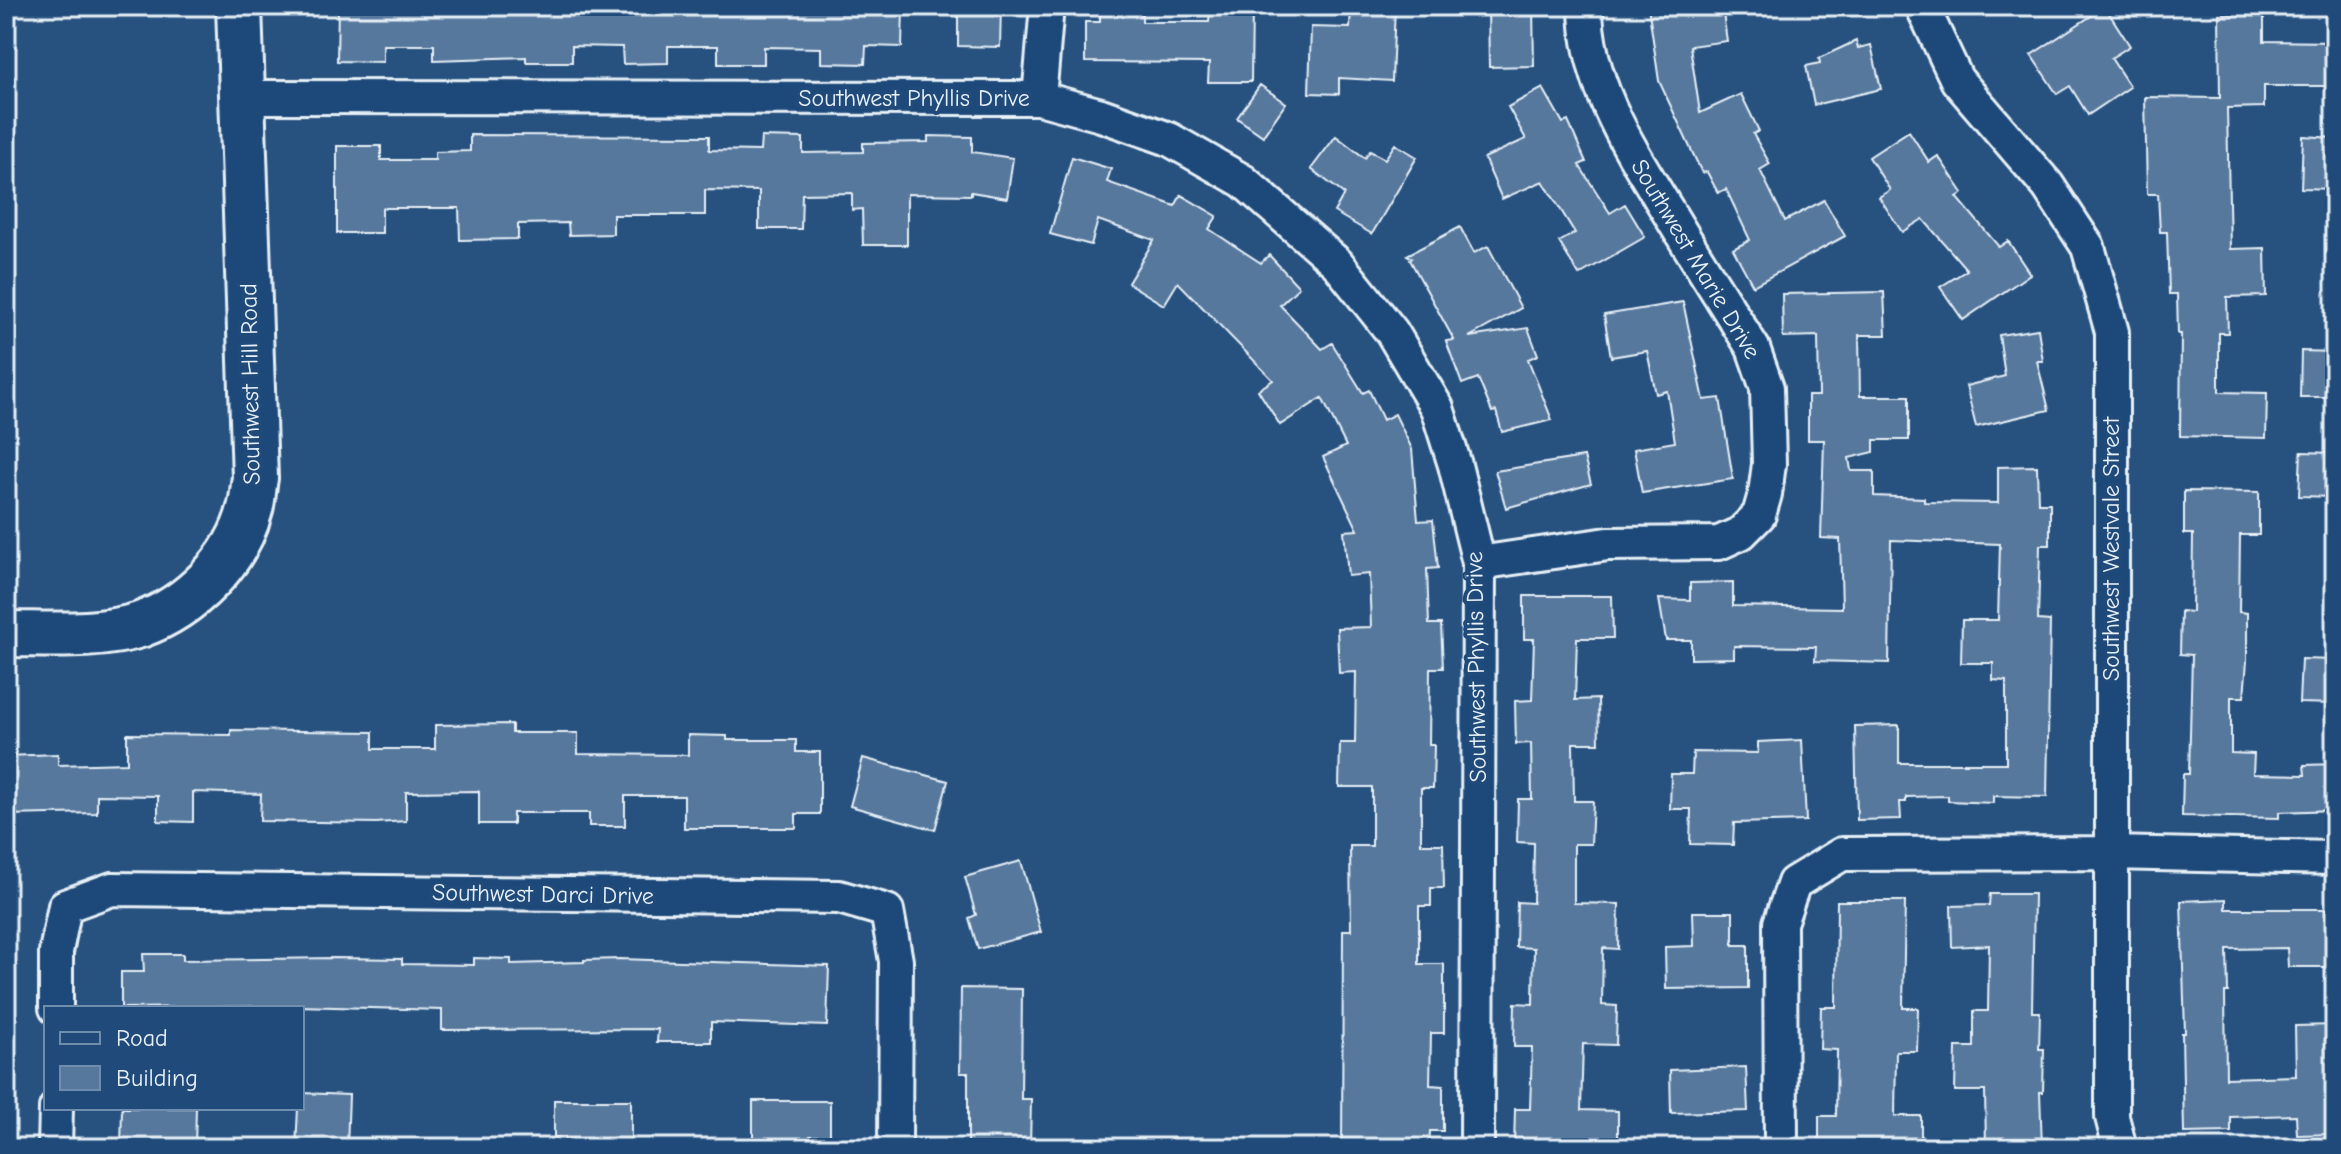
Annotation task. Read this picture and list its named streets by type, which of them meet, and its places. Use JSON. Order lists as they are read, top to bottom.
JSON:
{
  "streets": {
    "street": [
      "Southwest Phyllis Drive",
      "Southwest Marie Drive",
      "Southwest Hill Road",
      "Southwest Westvale Street",
      "Southwest Darci Drive"
    ]
  },
  "crossings": [
    ["Southwest Phyllis Drive", "Southwest Marie Drive"],
    ["Southwest Phyllis Drive", "Southwest Hill Road"]
  ],
  "legend": ["Road", "Building"]
}
